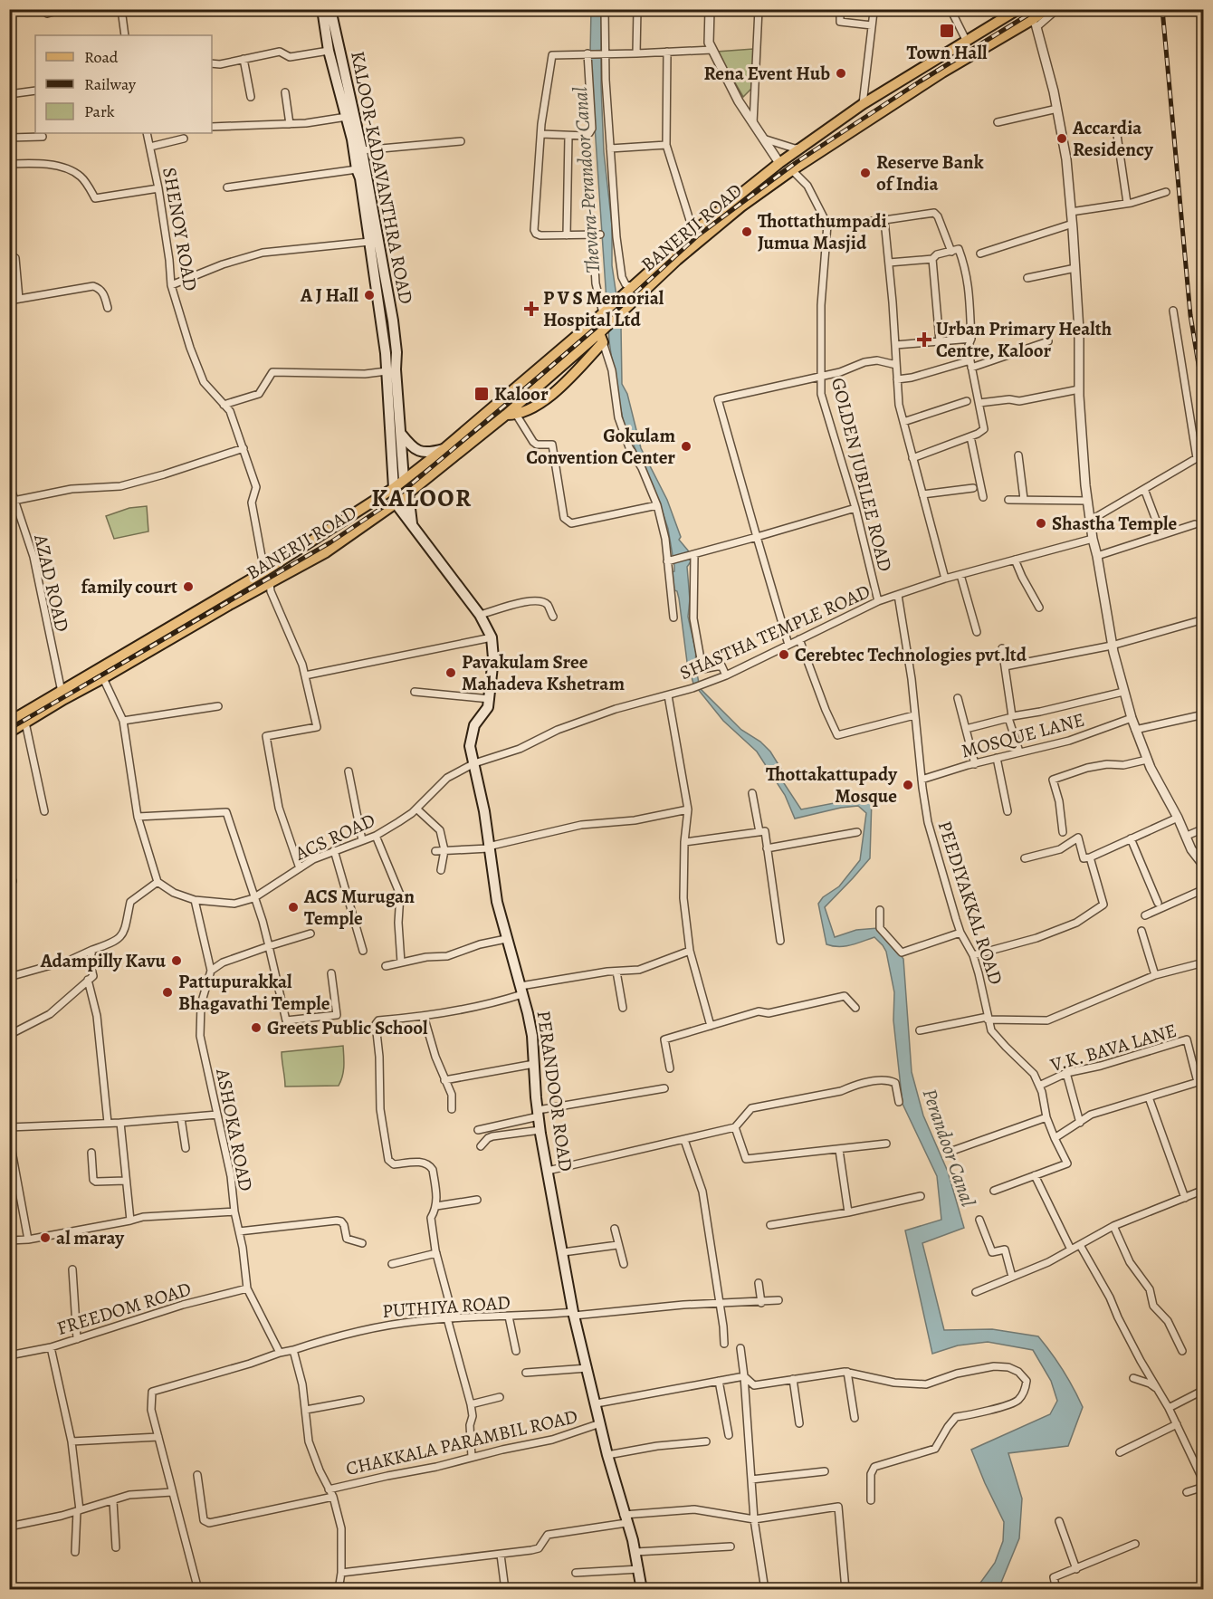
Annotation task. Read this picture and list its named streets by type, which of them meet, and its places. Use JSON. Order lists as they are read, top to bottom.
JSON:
{
  "streets": {
    "main road": ["KALOOR-KADAVANTHRA ROAD", "BANERJI ROAD", "PERANDOOR ROAD"],
    "street": [
      "SHENOY ROAD",
      "GOLDEN JUBILEE ROAD",
      "AZAD ROAD",
      "SHASTHA TEMPLE ROAD",
      "MOSQUE LANE",
      "ACS ROAD",
      "PEEDIYAKKAL ROAD",
      "V.K. BAVA LANE",
      "ASHOKA ROAD",
      "PUTHIYA ROAD",
      "FREEDOM ROAD",
      "CHAKKALA PARAMBIL ROAD"
    ]
  },
  "crossings": [
    ["BANERJI ROAD", "SHENOY ROAD"],
    ["BANERJI ROAD", "AZAD ROAD"],
    ["BANERJI ROAD", "PERANDOOR ROAD"],
    ["GOLDEN JUBILEE ROAD", "SHASTHA TEMPLE ROAD"],
    ["SHASTHA TEMPLE ROAD", "ACS ROAD"],
    ["SHASTHA TEMPLE ROAD", "PEEDIYAKKAL ROAD"],
    ["SHASTHA TEMPLE ROAD", "PERANDOOR ROAD"],
    ["MOSQUE LANE", "PEEDIYAKKAL ROAD"],
    ["ACS ROAD", "PERANDOOR ROAD"],
    ["ACS ROAD", "ASHOKA ROAD"],
    ["PEEDIYAKKAL ROAD", "V.K. BAVA LANE"],
    ["PERANDOOR ROAD", "PUTHIYA ROAD"],
    ["PERANDOOR ROAD", "CHAKKALA PARAMBIL ROAD"],
    ["ASHOKA ROAD", "FREEDOM ROAD"]
  ],
  "districts": ["KALOOR"],
  "water": ["Thevara-Perandoor Canal", "Perandoor Canal"],
  "places": {
    "transit": ["Town Hall", "Kaloor"],
    "other": [
      "Rena Event Hub",
      "Accardia Residency",
      "Reserve Bank of India",
      "Thottathumpadi Jumua Masjid",
      "A J Hall",
      "Gokulam Convention Center",
      "Shastha Temple",
      "family court",
      "Cerebtec Technologies pvt.ltd",
      "Pavakulam Sree Mahadeva Kshetram",
      "Thottakattupady Mosque",
      "ACS Murugan Temple",
      "Adampilly Kavu",
      "Pattupurakkal Bhagavathi Temple",
      "Greets Public School",
      "al maray"
    ],
    "health": ["P V S Memorial Hospital Ltd", "Urban Primary Health Centre, Kaloor"]
  },
  "legend": ["Road", "Railway", "Park"]
}
